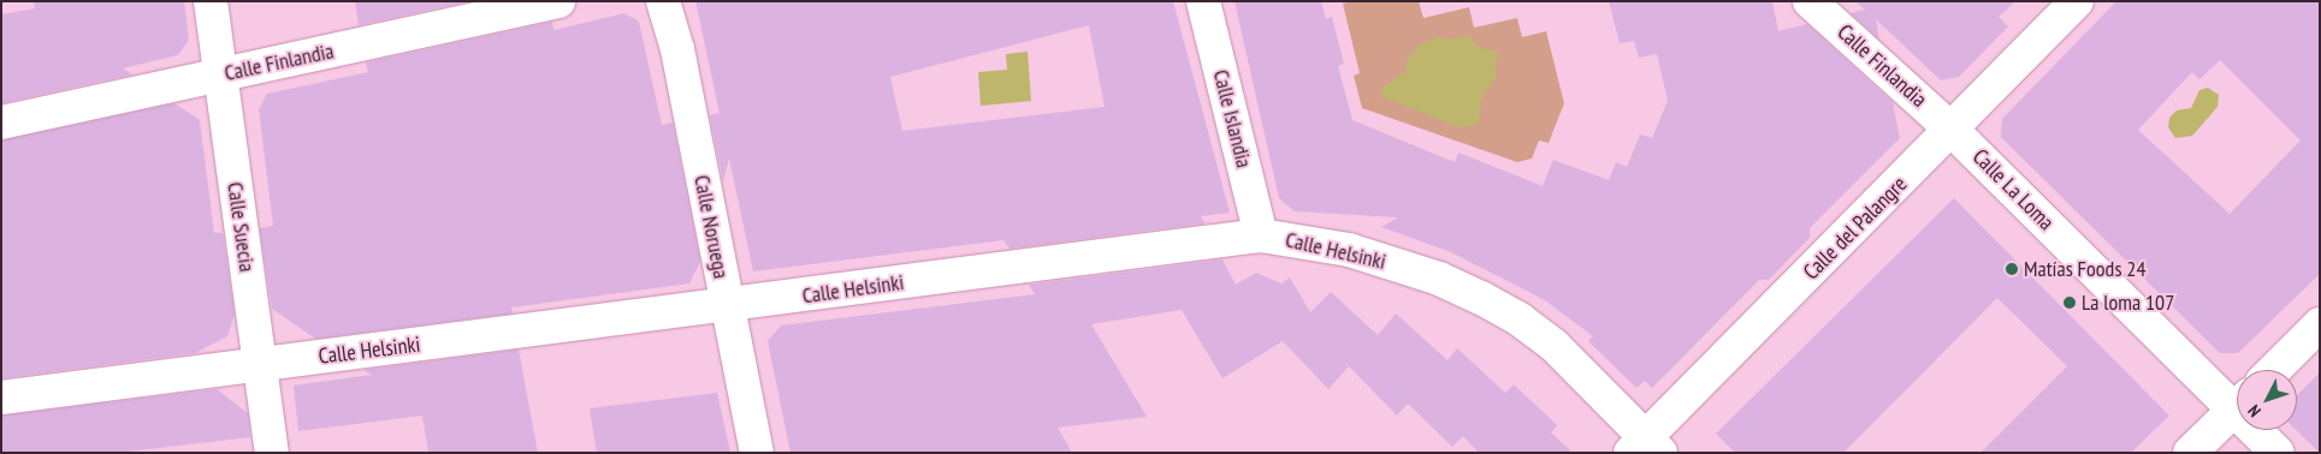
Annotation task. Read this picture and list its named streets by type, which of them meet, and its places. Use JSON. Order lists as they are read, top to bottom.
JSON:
{
  "streets": {
    "street": [
      "Calle Finlandia",
      "Calle Islandia",
      "Calle La Loma",
      "Calle Suecia",
      "Calle Noruega",
      "Calle del Palangre",
      "Calle Helsinki"
    ]
  },
  "crossings": [
    ["Calle Finlandia", "Calle La Loma"],
    ["Calle Finlandia", "Calle Suecia"],
    ["Calle Finlandia", "Calle del Palangre"],
    ["Calle Islandia", "Calle Helsinki"],
    ["Calle La Loma", "Calle del Palangre"],
    ["Calle Suecia", "Calle Helsinki"],
    ["Calle Noruega", "Calle Helsinki"],
    ["Calle del Palangre", "Calle Helsinki"]
  ],
  "places": ["Matías Foods 24", "La loma 107"],
  "north": "bottom left"
}
